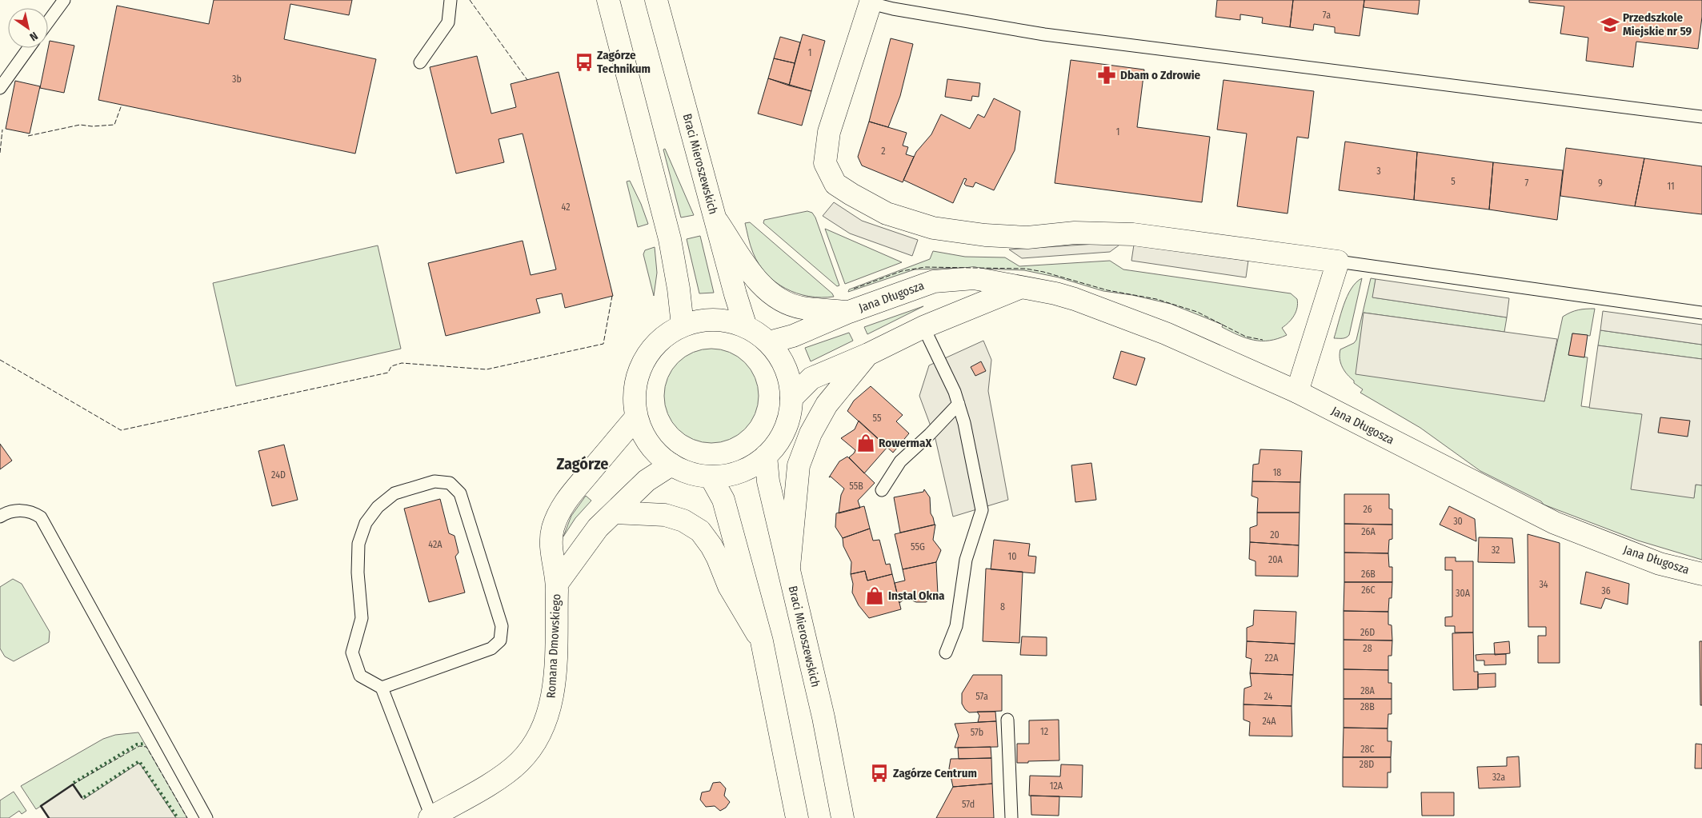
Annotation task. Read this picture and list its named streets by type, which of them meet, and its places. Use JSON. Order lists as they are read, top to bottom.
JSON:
{
  "streets": {
    "street": ["Braci Mieroszewskich", "Jana Długosza", "Romana Dmowskiego"]
  },
  "districts": ["Zagórze"],
  "places": {
    "school or university": ["Przedszkole Miejskie nr 59"],
    "bus stop": ["Zagórze Technikum", "Zagórze Centrum"],
    "pharmacy": ["Dbam o Zdrowie"],
    "shop": ["RowermaX", "Instal Okna"]
  },
  "house_numbers": [
    "7a",
    "1",
    "3b",
    "1",
    "2",
    "3",
    "5",
    "7",
    "9",
    "11",
    "42",
    "55",
    "18",
    "24D",
    "55B",
    "26",
    "30",
    "26A",
    "20",
    "42A",
    "55G",
    "32",
    "10",
    "20A",
    "26B",
    "34",
    "26C",
    "36",
    "30A",
    "8",
    "26D",
    "28",
    "22A",
    "28A",
    "57a",
    "24",
    "28B",
    "24A",
    "12",
    "57b",
    "28C",
    "28D",
    "32a",
    "12A",
    "57d"
  ],
  "north": "bottom right"
}
